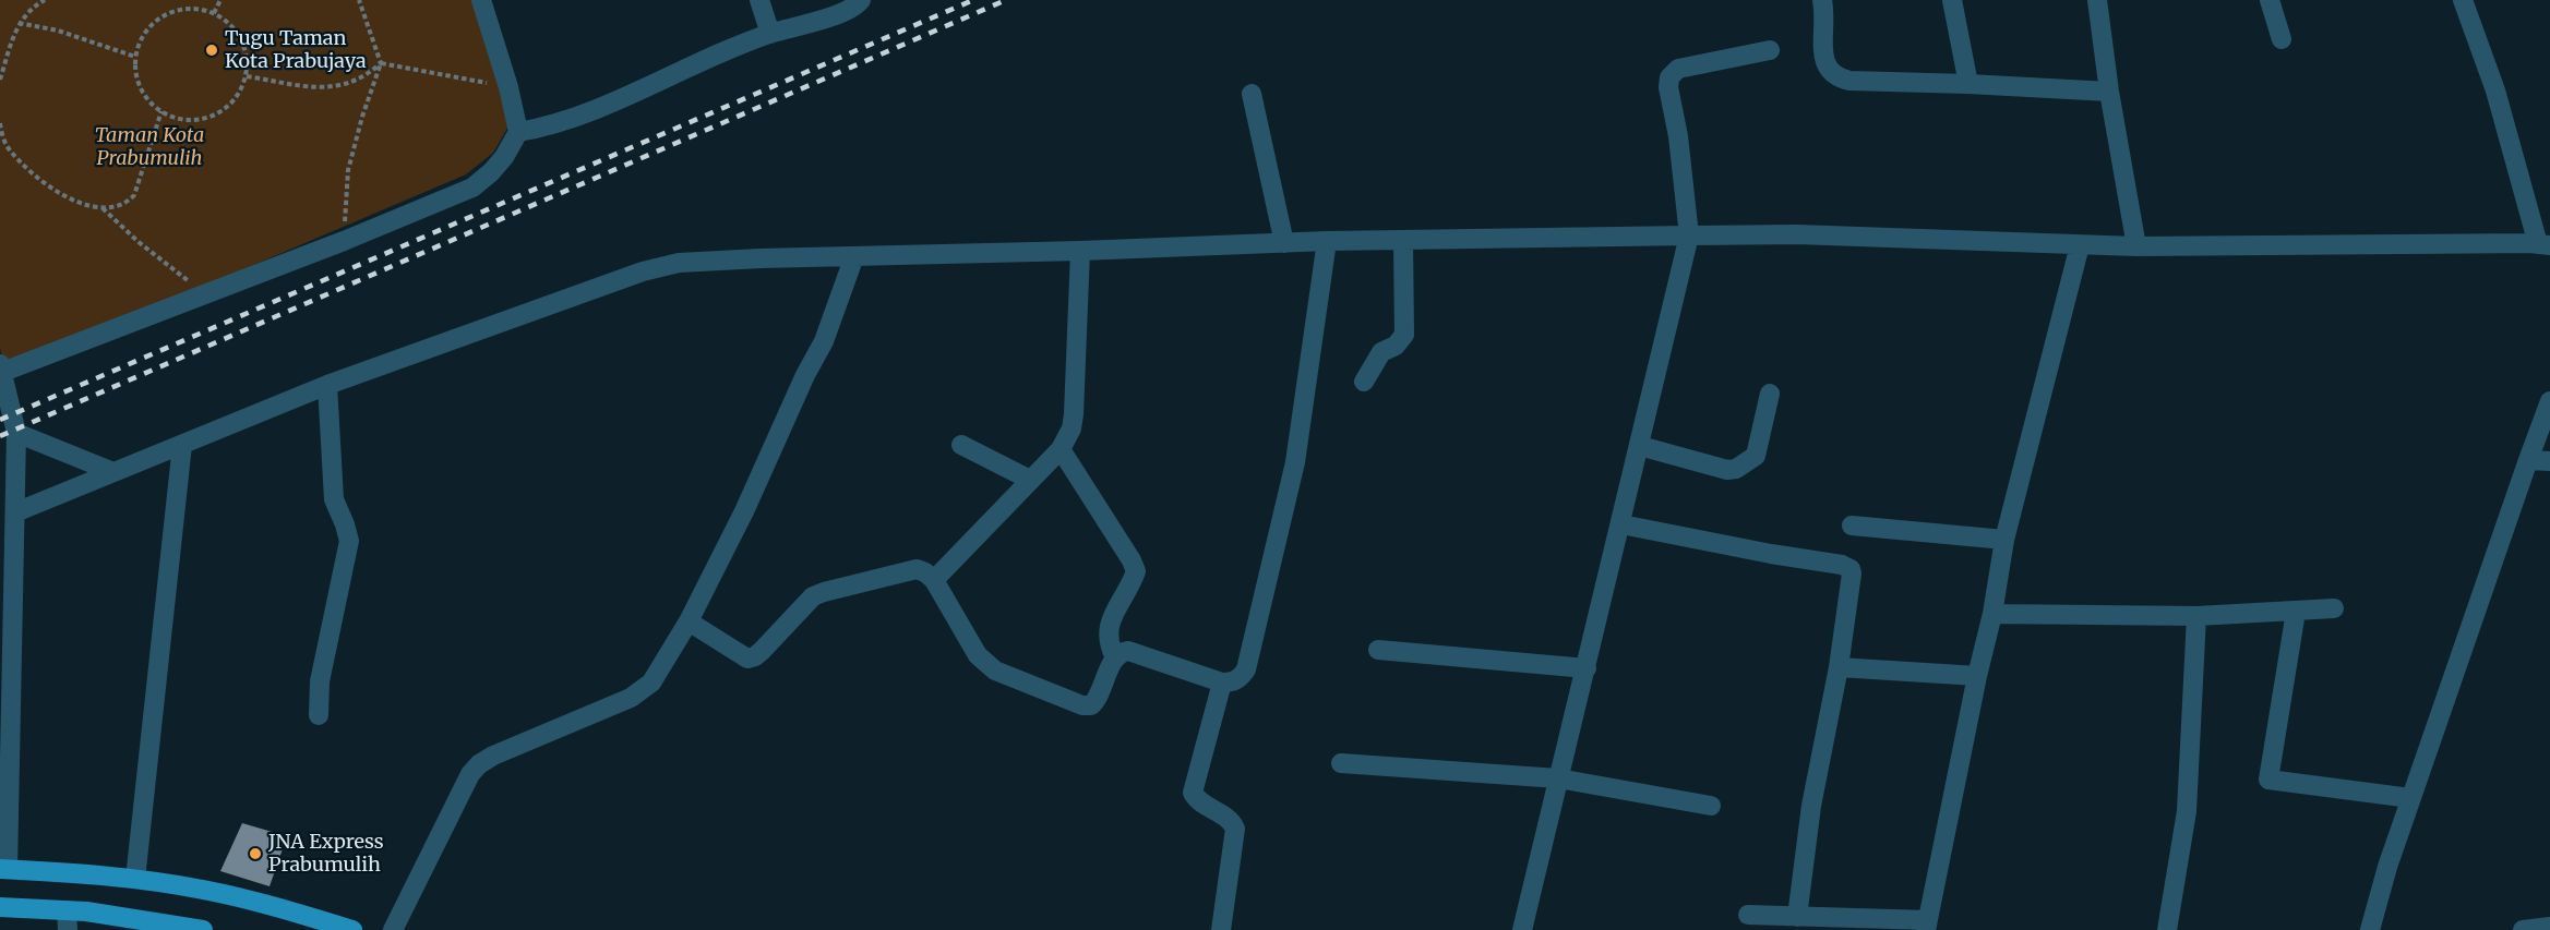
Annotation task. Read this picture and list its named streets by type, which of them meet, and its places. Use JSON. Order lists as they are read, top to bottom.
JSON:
{
  "parks": ["Taman Kota Prabumulih"],
  "places": ["Tugu Taman Kota Prabujaya", "JNA Express Prabumulih"]
}
